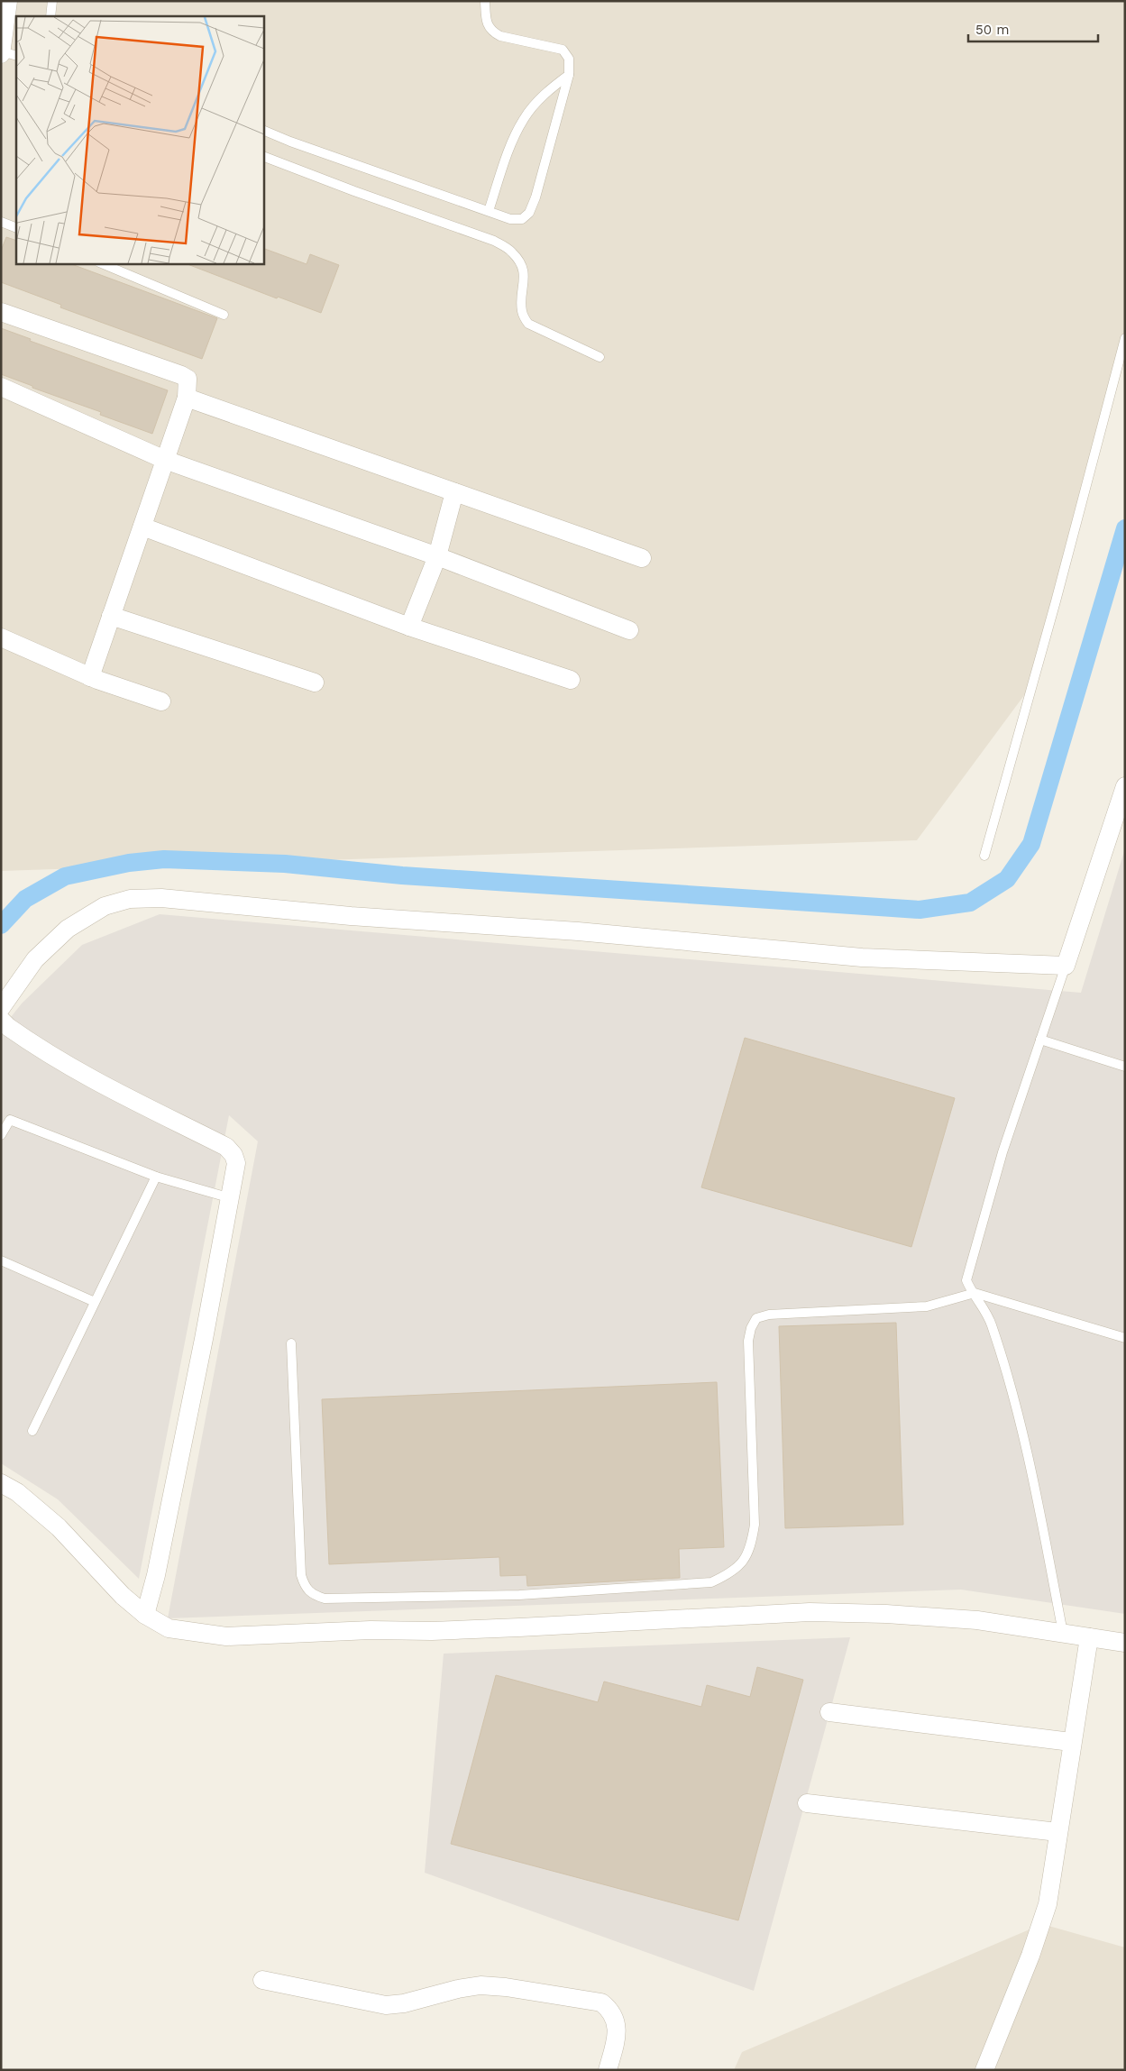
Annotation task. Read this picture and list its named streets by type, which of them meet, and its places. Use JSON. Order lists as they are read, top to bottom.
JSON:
{
  "scale_bar": "50 m"
}
